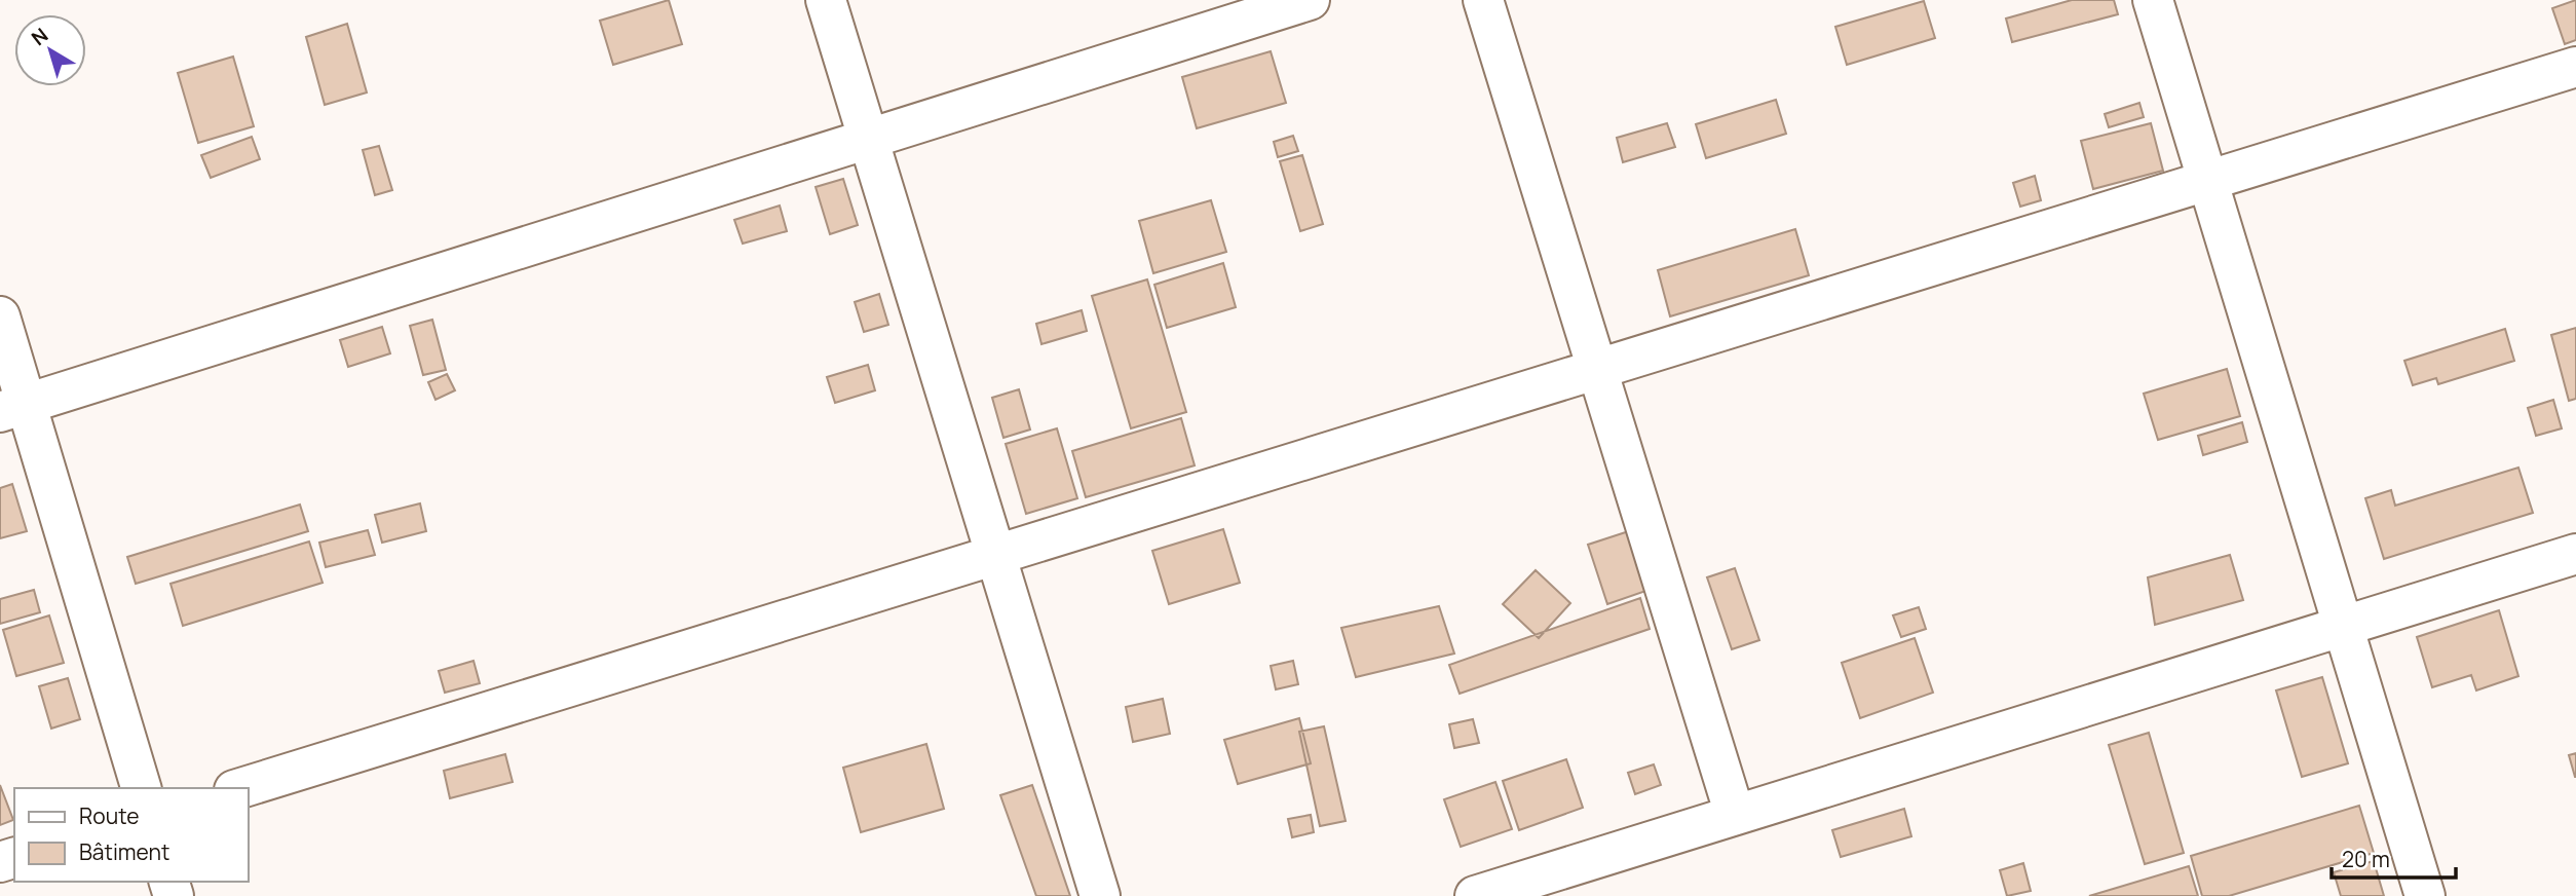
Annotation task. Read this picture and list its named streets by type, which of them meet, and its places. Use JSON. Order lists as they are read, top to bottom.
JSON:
{
  "legend": ["Route", "Bâtiment"],
  "scale_bar": "20 m",
  "north": "top left"
}
